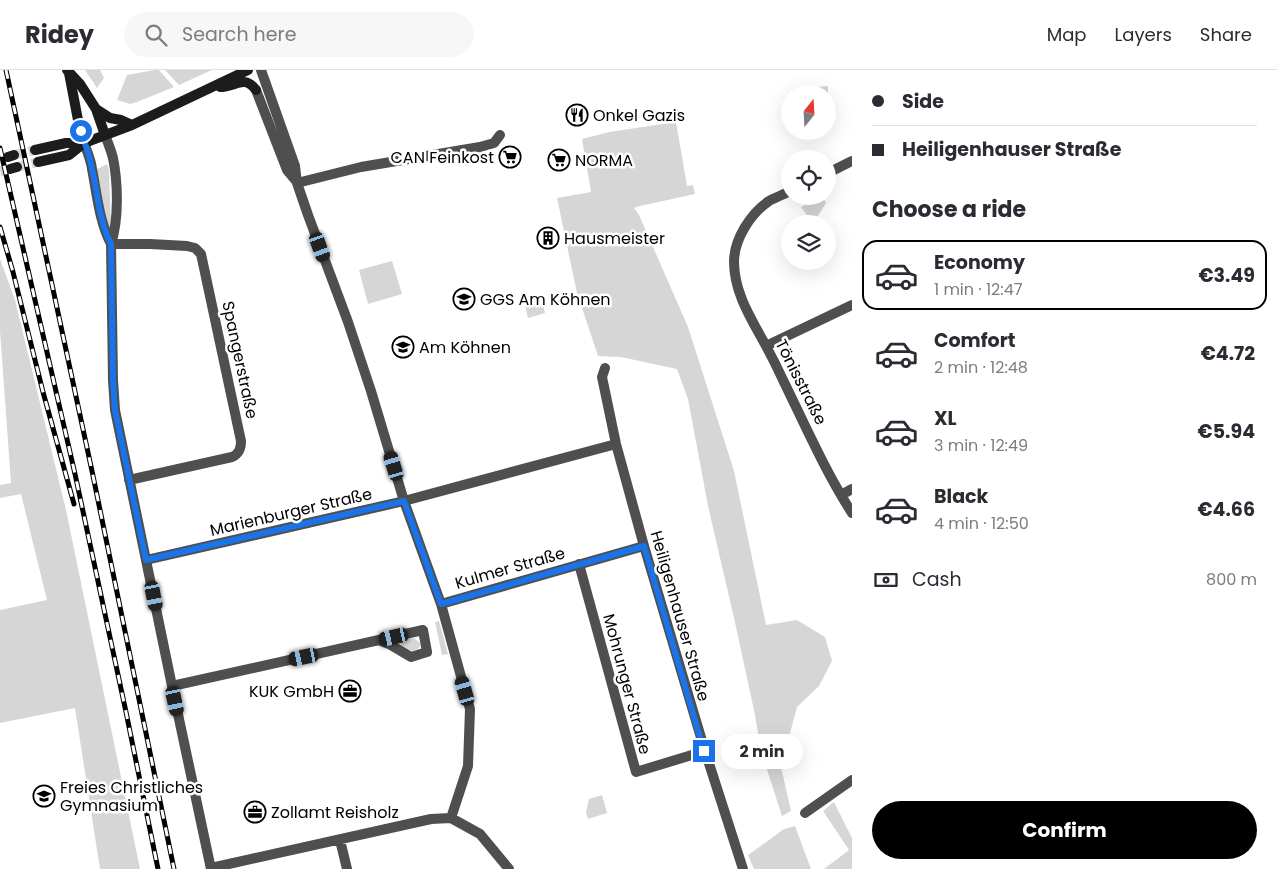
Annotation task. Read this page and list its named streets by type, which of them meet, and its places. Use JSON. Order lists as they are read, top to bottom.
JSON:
{
  "streets": {
    "street": [
      "Spangerstraße",
      "Tönisstraße",
      "Marienburger Straße",
      "Kulmer Straße",
      "Heiligenhauser Straße",
      "Mohrunger Straße"
    ]
  },
  "crossings": [
    ["Marienburger Straße", "Heiligenhauser Straße"],
    ["Kulmer Straße", "Heiligenhauser Straße"],
    ["Kulmer Straße", "Mohrunger Straße"],
    ["Heiligenhauser Straße", "Mohrunger Straße"]
  ],
  "places": {
    "restaurant": ["Onkel Gazis"],
    "supermarket": ["CAN Feinkost", "NORMA"],
    "building": ["Hausmeister"],
    "school or university": ["GGS Am Köhnen", "Am Köhnen", "Freies Christliches Gymnasium"],
    "office": ["KUK GmbH", "Zollamt Reisholz"]
  },
  "north": "top",
  "page": {
    "header": "Ridey",
    "search": "Search here",
    "nav": ["Map", "Layers", "Share"],
    "banner": ["Side", "Heiligenhauser Straße"],
    "heading": "Choose a ride",
    "list": [
      {
        "name": "Economy",
        "note": "1 min · 12:47",
        "value": "€3.49"
      },
      {
        "name": "Comfort",
        "note": "2 min · 12:48",
        "value": "€4.72"
      },
      {
        "name": "XL",
        "note": "3 min · 12:49",
        "value": "€5.94"
      },
      {
        "name": "Black",
        "note": "4 min · 12:50",
        "value": "€4.66"
      }
    ],
    "pay": ["Cash", "800 m"],
    "bubble": "2 min",
    "buttons": "Confirm"
  }
}
